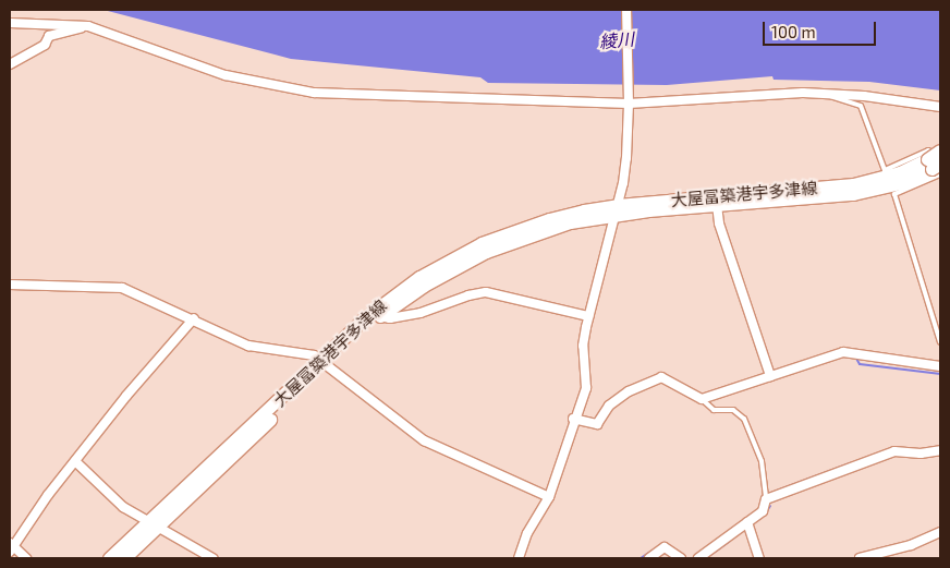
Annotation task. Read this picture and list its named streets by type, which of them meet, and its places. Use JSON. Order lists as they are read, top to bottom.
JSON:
{
  "streets": {
    "main road": ["大屋冨築港宇多津線"]
  },
  "water": ["綾川"],
  "scale_bar": "100 m"
}
